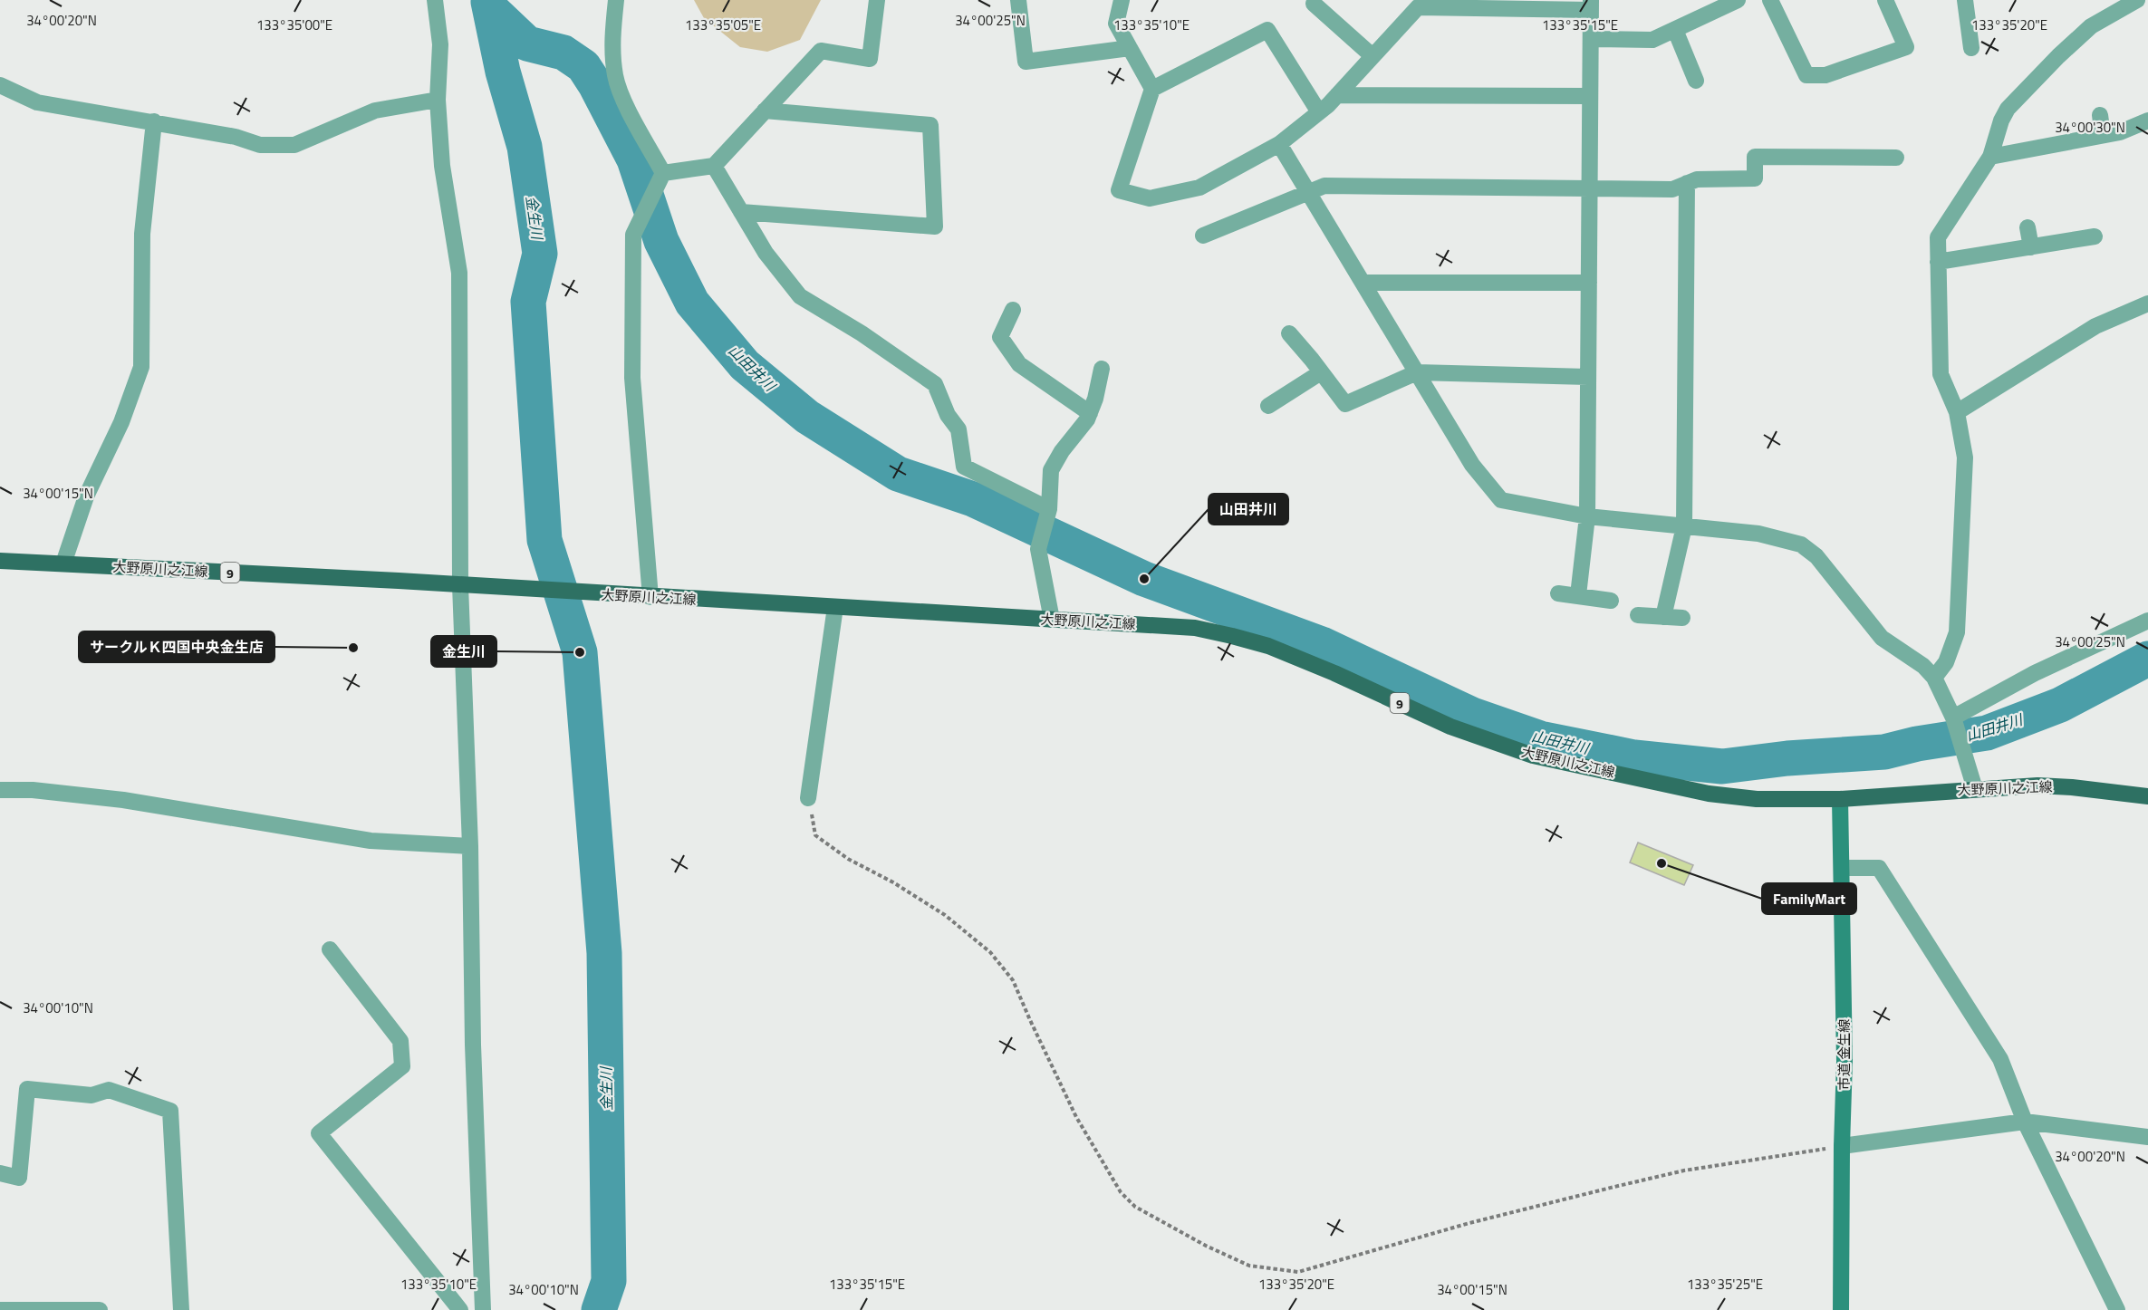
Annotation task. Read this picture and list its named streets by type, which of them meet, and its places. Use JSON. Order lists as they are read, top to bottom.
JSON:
{
  "streets": {
    "main road": ["大野原川之江線", "9"],
    "street": ["市道 金生線"]
  },
  "crossings": [
    ["大野原川之江線", "市道 金生線"]
  ],
  "water": ["金生川", "山田井川"],
  "places": [
    "山田井川",
    "サークルＫ四国中央金生店",
    "金生川",
    "FamilyMart"
  ],
  "coordinates": [
    "34°00'20\"N",
    "34°00'25\"N",
    "133°35'00\"E",
    "133°35'05\"E",
    "133°35'10\"E",
    "133°35'15\"E",
    "133°35'20\"E",
    "34°00'30\"N",
    "34°00'15\"N",
    "34°00'10\"N",
    "133°35'25\"E"
  ]
}
